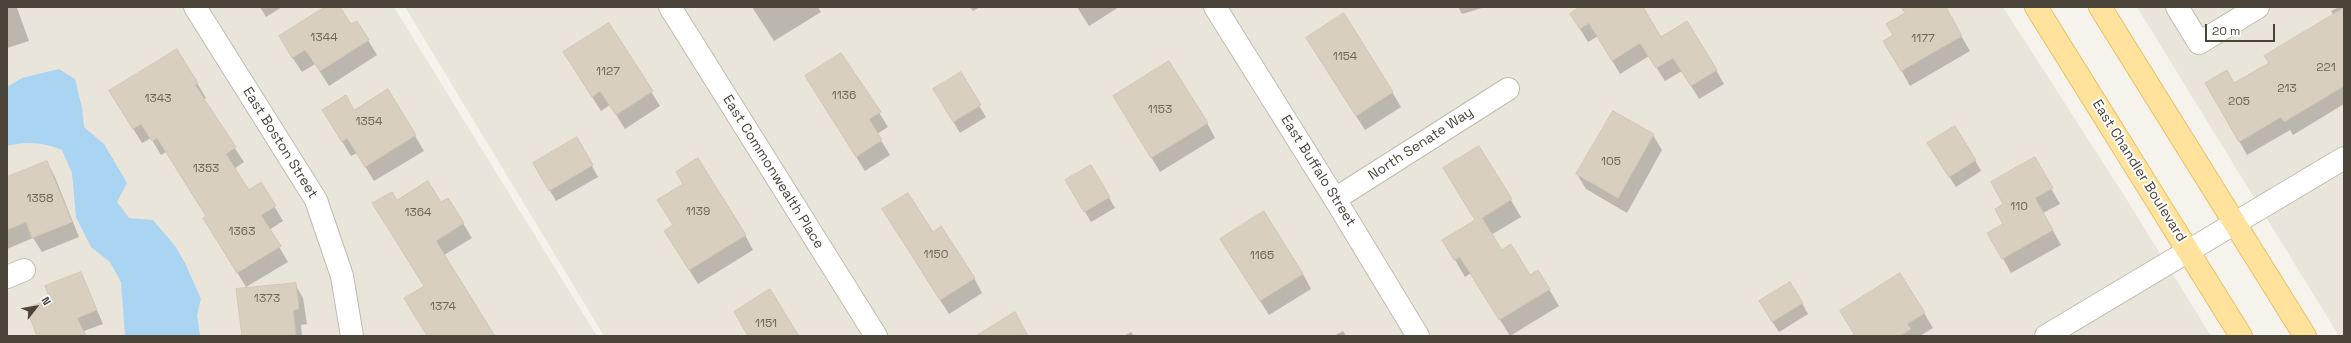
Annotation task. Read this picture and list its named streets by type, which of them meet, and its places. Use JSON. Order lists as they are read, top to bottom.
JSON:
{
  "streets": {
    "main road": ["East Chandler Boulevard"],
    "street": [
      "East Boston Street",
      "North Senate Way",
      "East Buffalo Street",
      "East Commonwealth Place"
    ]
  },
  "crossings": [
    ["North Senate Way", "East Buffalo Street"]
  ],
  "house_numbers": [
    "1344",
    "1177",
    "1154",
    "221",
    "1127",
    "213",
    "1136",
    "1343",
    "205",
    "1153",
    "1354",
    "105",
    "1353",
    "1358",
    "110",
    "1139",
    "1364",
    "1363",
    "1150",
    "1165",
    "1373",
    "1374",
    "1151"
  ],
  "scale_bar": "20 m",
  "north": "top right"
}
